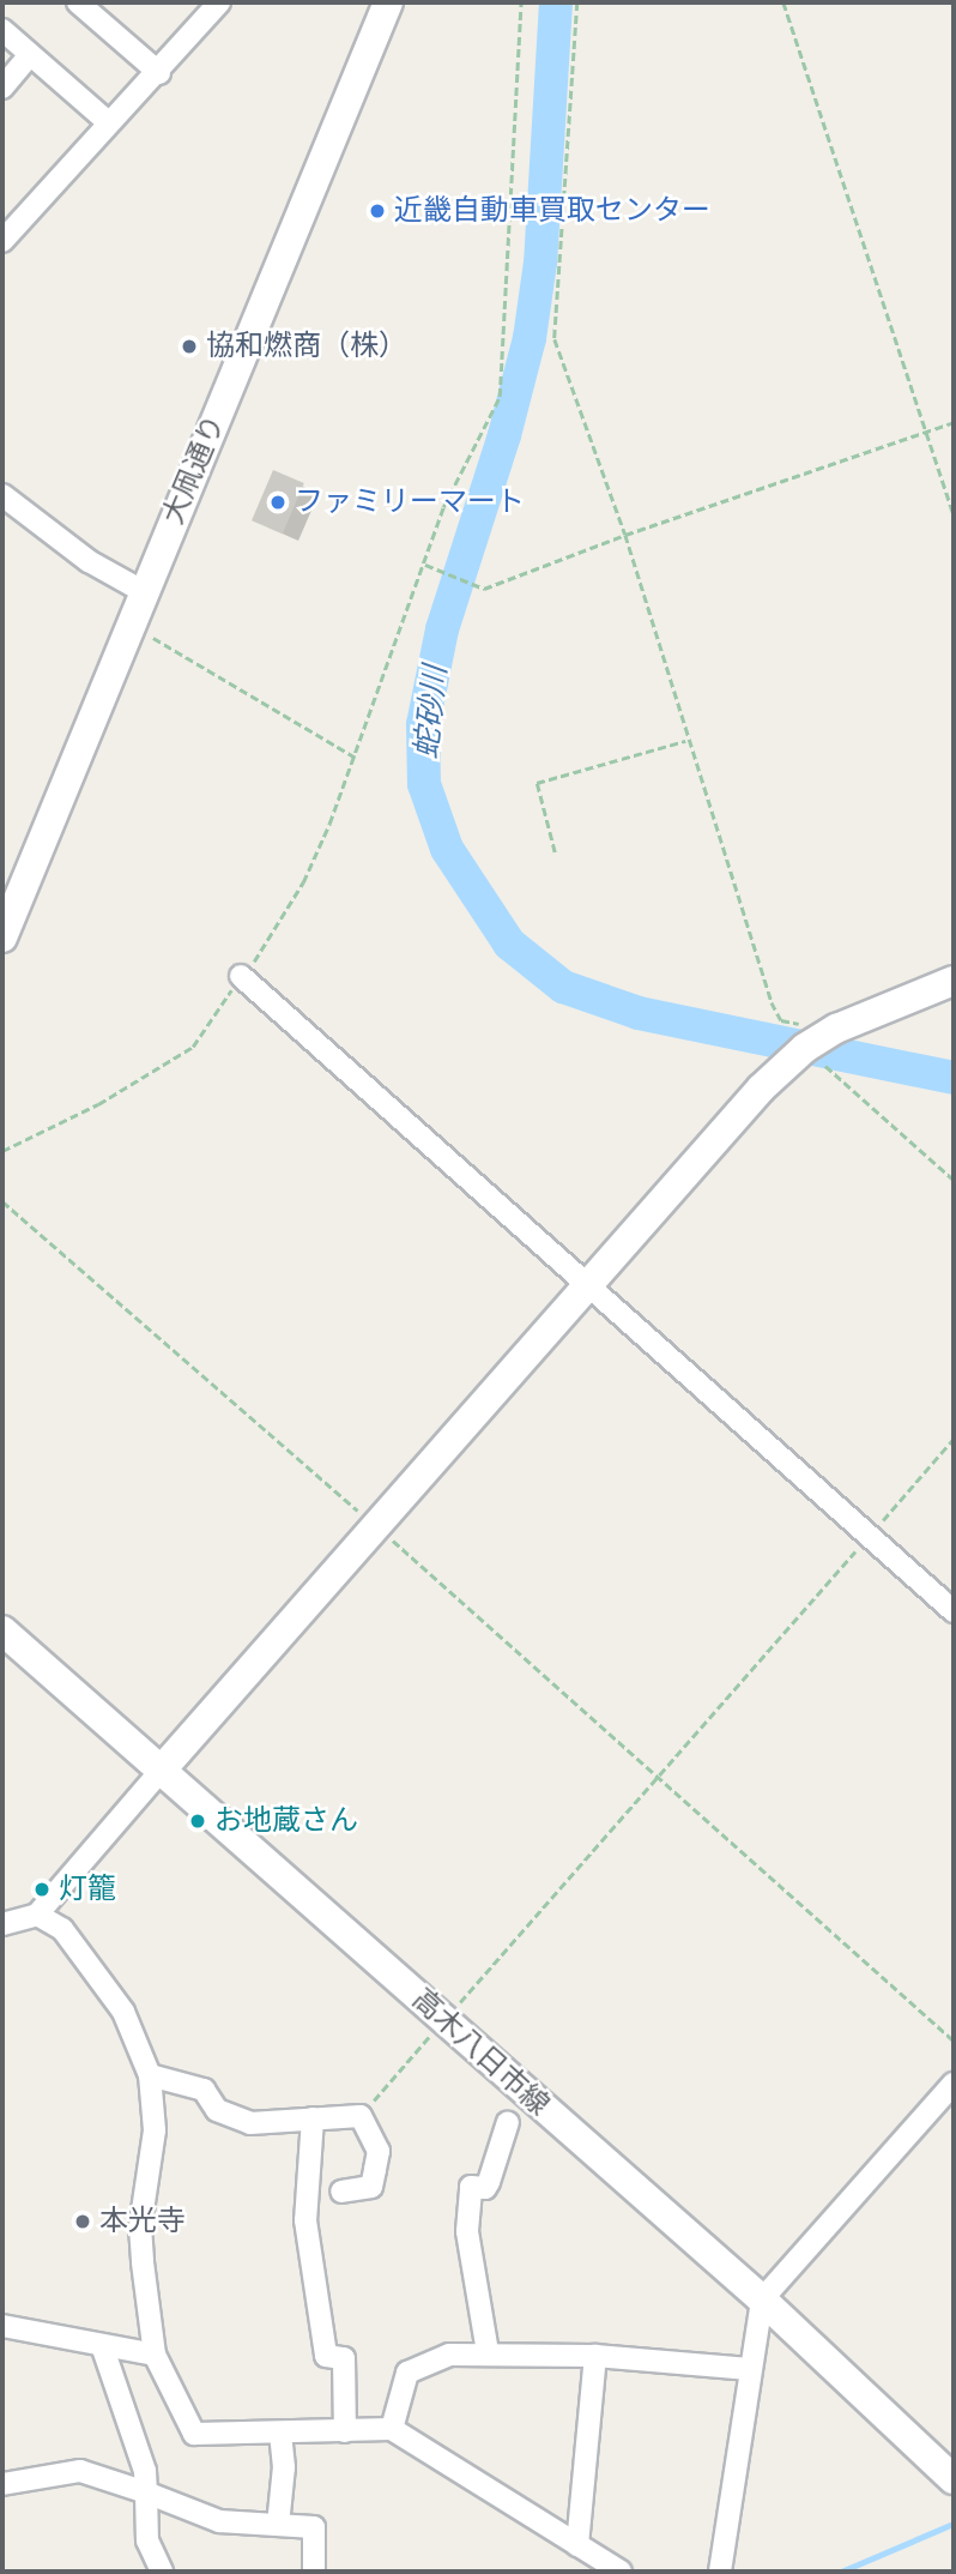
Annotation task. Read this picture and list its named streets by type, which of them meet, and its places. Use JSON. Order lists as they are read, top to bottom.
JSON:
{
  "streets": {
    "street": ["大凧通り", "高木八日市線"]
  },
  "water": ["蛇砂川"],
  "places": [
    "近畿自動車買取センター",
    "協和燃商（株）",
    "ファミリーマート",
    "お地蔵さん",
    "灯籠",
    "本光寺"
  ]
}
